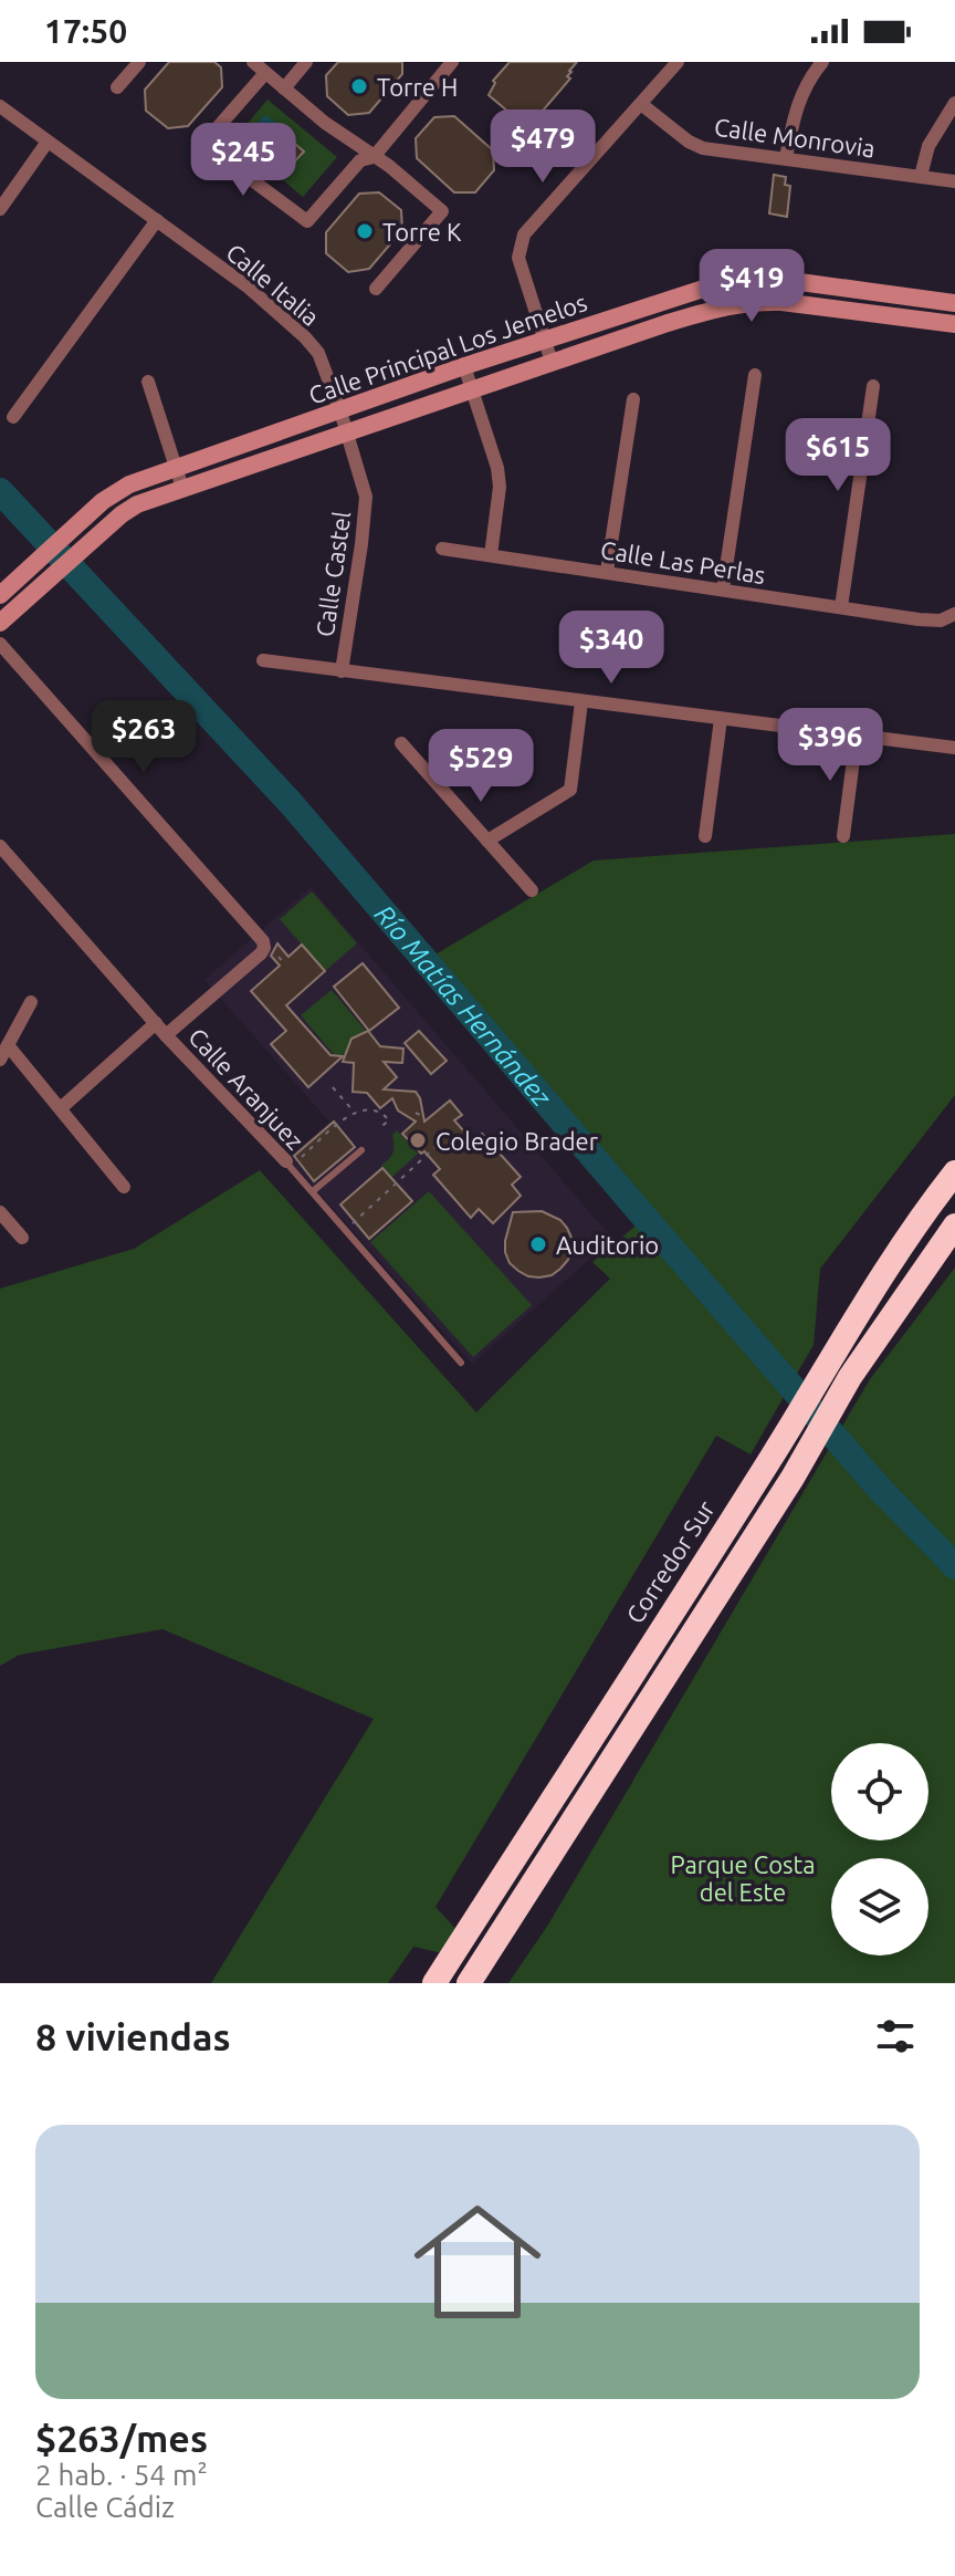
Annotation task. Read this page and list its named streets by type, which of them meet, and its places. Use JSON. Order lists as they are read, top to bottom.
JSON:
{
  "streets": {
    "highway": ["Corredor Sur"],
    "main road": ["Calle Principal Los Jemelos"],
    "street": [
      "Calle Monrovia",
      "Calle Italia",
      "Calle Las Perlas",
      "Calle Castel",
      "Calle Aranjuez"
    ]
  },
  "crossings": [
    ["Calle Italia", "Calle Principal Los Jemelos"],
    ["Calle Italia", "Calle Castel"],
    ["Calle Principal Los Jemelos", "Calle Castel"]
  ],
  "water": ["Río Matías Hernández"],
  "parks": ["Parque Costa del Este"],
  "places": [
    "Torre H",
    "Torre K",
    "Colegio Brader",
    "Auditorio"
  ],
  "page": {
    "status": "17:50",
    "price": [
      "$479",
      "$245",
      "$419",
      "$615",
      "$340",
      "$263",
      "$396",
      "$529"
    ],
    "heading": "8 viviendas",
    "list": [
      {
        "name": "$263/mes",
        "note": "2 hab. · 54 m² · Calle Cádiz"
      }
    ]
  }
}
